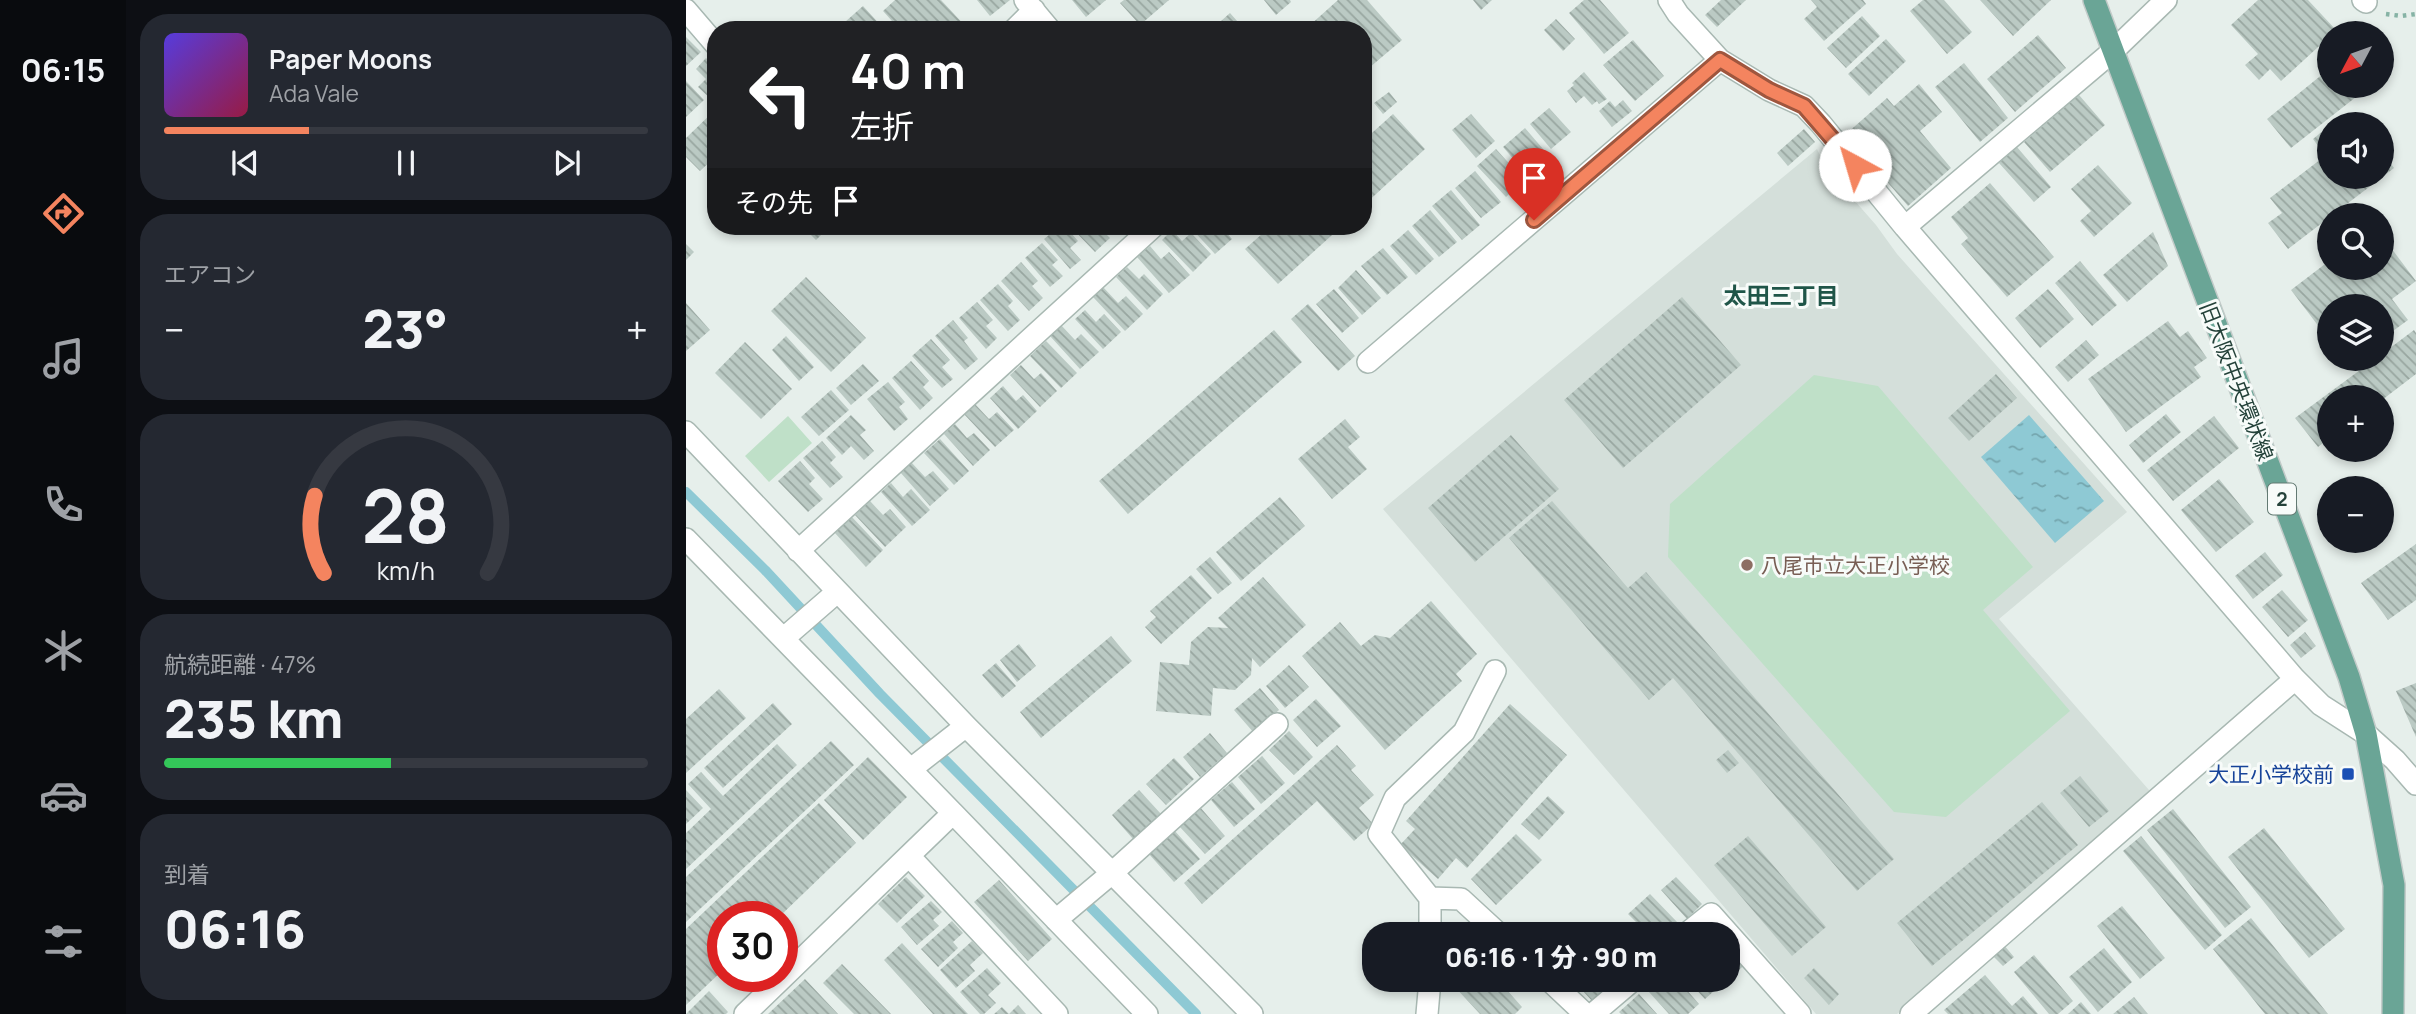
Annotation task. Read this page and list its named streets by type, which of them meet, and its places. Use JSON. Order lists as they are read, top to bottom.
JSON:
{
  "streets": {
    "main road": ["旧大阪中央環状線", "2"]
  },
  "districts": ["太田三丁目"],
  "places": {
    "other": ["八尾市立大正小学校"],
    "transit": ["大正小学校前"]
  },
  "north": "bottom left",
  "page": {
    "tabs": "06:15",
    "map_buttons": ["+", "−"],
    "turn": ["40 m", "左折"],
    "song": ["Paper Moons", "Ada Vale"],
    "then": "その先",
    "tile": [
      "エアコン",
      ["航続距離 · 47%", "235 km"],
      ["到着", "06:16"]
    ],
    "heat": ["−", "23°", "+"],
    "limit": "30",
    "trip": "06:16 · 1 分 · 90 m",
    "gauge": ["28", "km/h"]
  }
}
